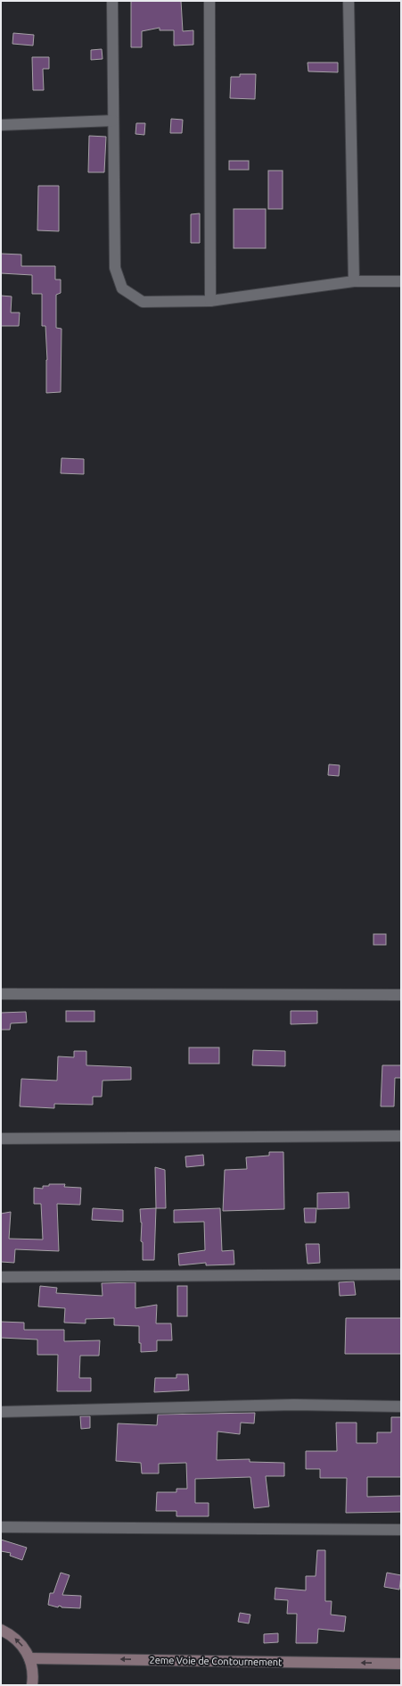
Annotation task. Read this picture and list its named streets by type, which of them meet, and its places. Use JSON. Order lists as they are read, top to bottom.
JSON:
{
  "streets": {
    "main road": ["2eme Voie de Contournement"]
  },
  "one_way": ["2eme Voie de Contournement"]
}
